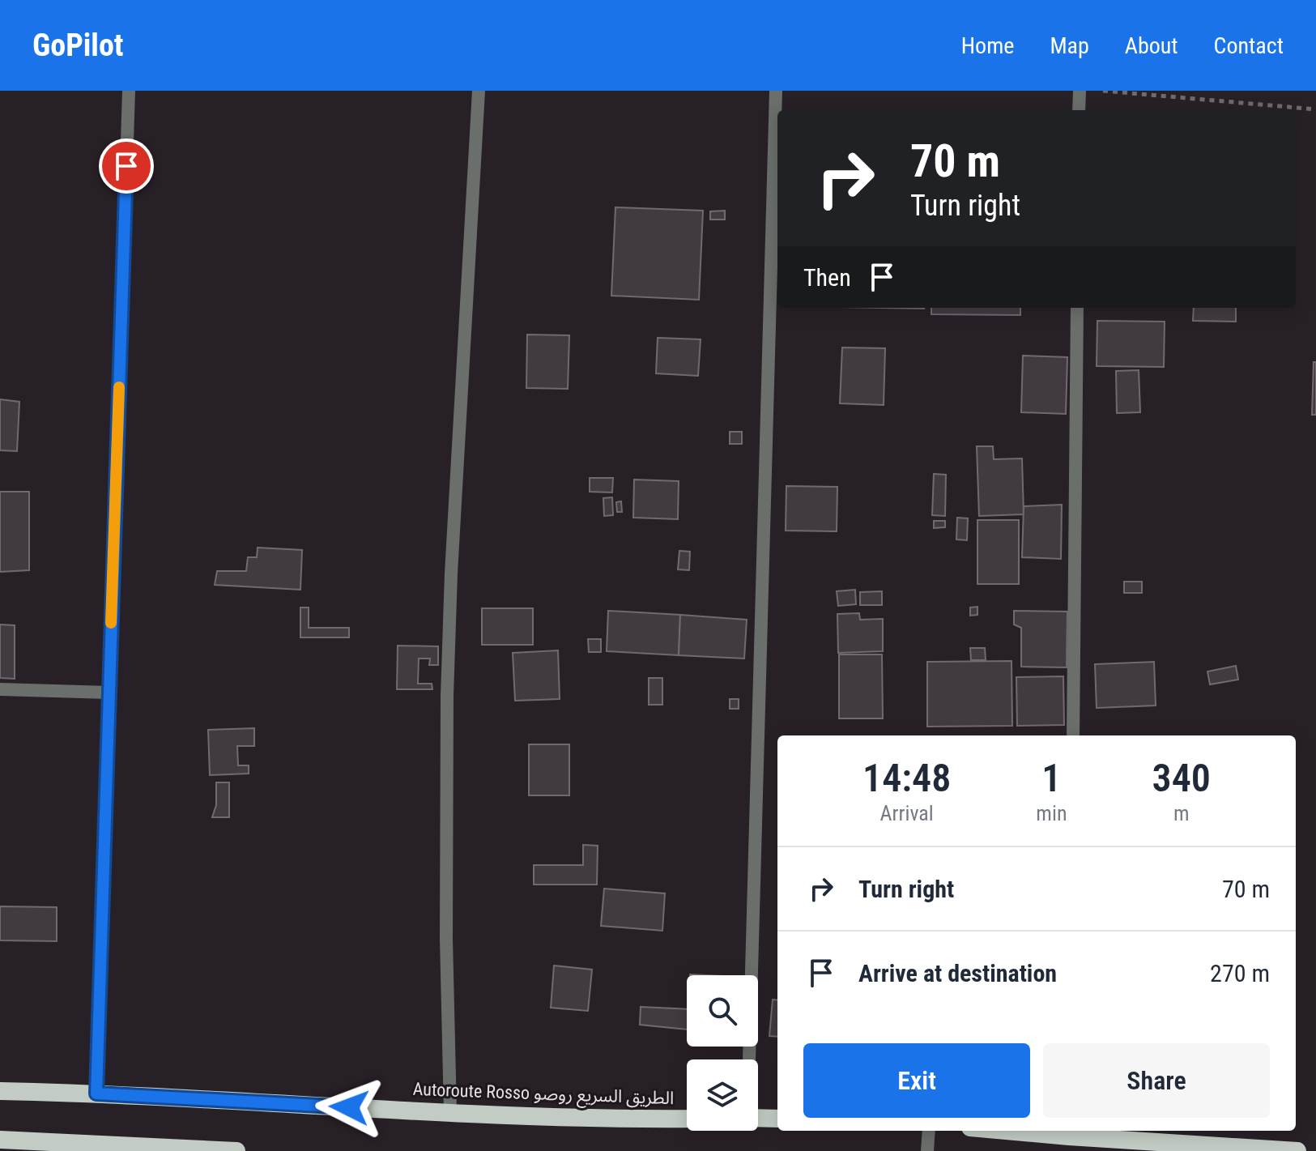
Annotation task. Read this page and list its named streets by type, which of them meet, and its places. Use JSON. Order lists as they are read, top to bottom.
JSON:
{
  "streets": {
    "highway": ["Autoroute Rosso الطريق السريع روصو"]
  },
  "page": {
    "header": "GoPilot",
    "nav": [
      "Home",
      "Map",
      "About",
      "Contact"
    ],
    "turn": ["70 m", "Turn right"],
    "then": "Then",
    "eta": [
      "14:48",
      "Arrival",
      "1",
      "min",
      "340",
      "m"
    ],
    "list": [
      {
        "name": "Turn right",
        "value": "70 m"
      },
      {
        "name": "Arrive at destination",
        "value": "270 m"
      }
    ],
    "buttons": ["Exit", "Share"]
  }
}
